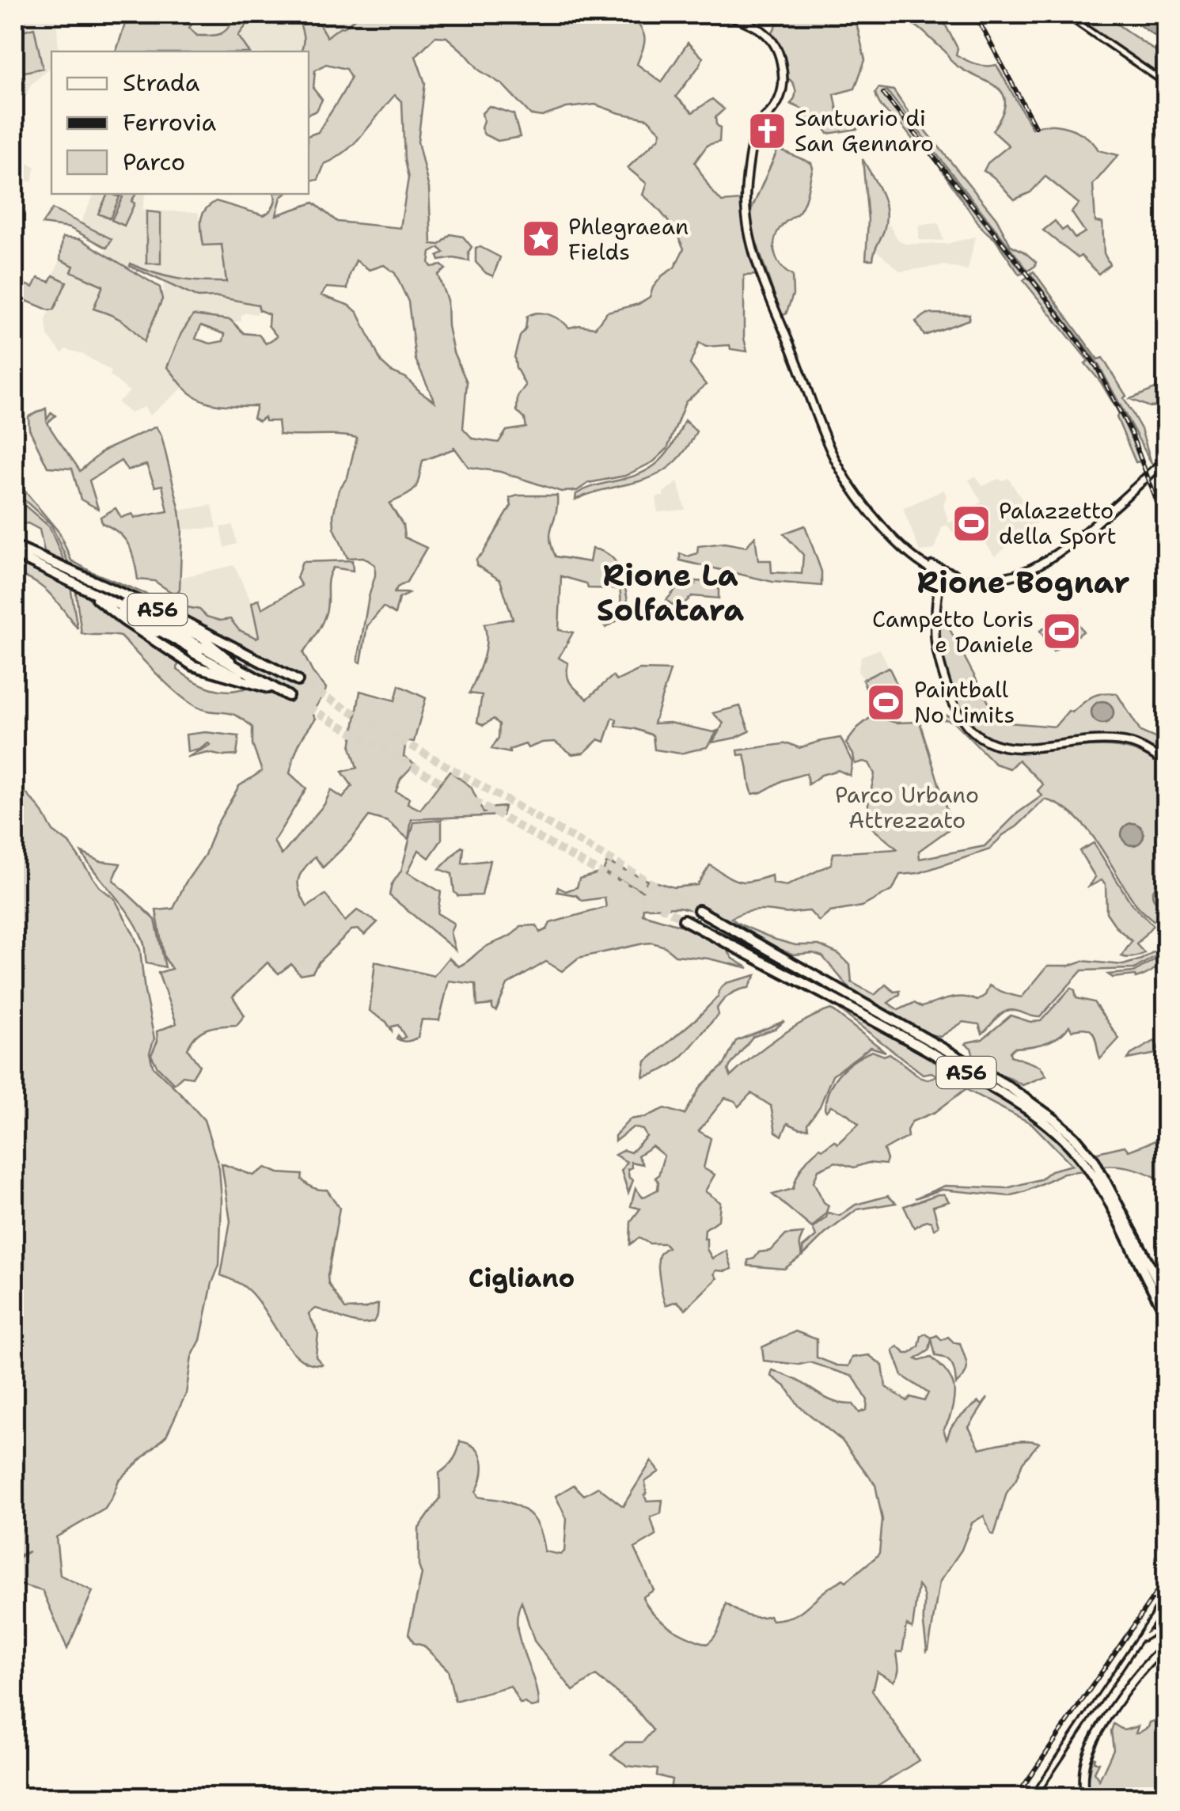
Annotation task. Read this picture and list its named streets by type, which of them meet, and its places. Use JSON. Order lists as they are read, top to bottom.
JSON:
{
  "streets": {
    "highway": ["A56"]
  },
  "districts": ["Rione La Solfatara", "Rione Bognar", "Cigliano"],
  "parks": ["Parco Urbano Attrezzato"],
  "places": {
    "church": ["Santuario di San Gennaro"],
    "place": ["Phlegraean Fields"],
    "sports": ["Palazzetto della Sport", "Campetto Loris e Daniele", "Paintball No Limits"]
  },
  "legend": ["Strada", "Ferrovia", "Parco"]
}
